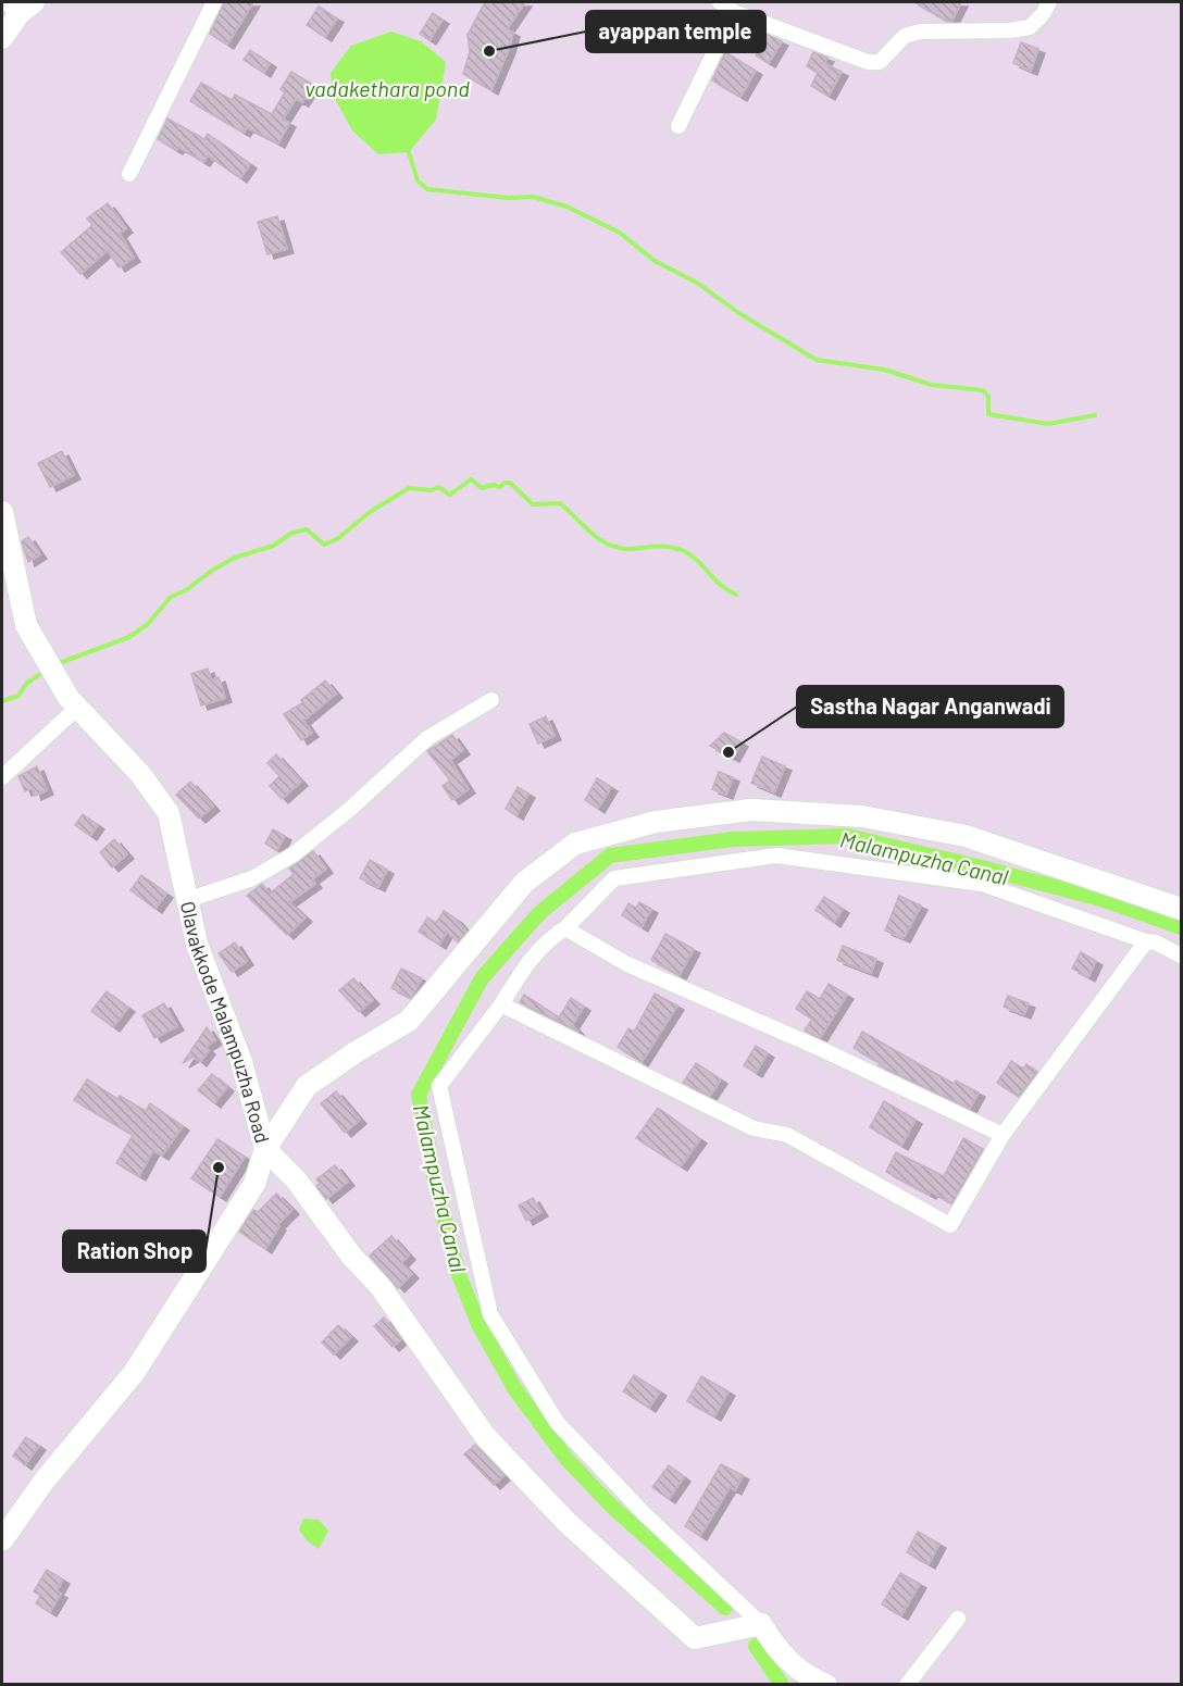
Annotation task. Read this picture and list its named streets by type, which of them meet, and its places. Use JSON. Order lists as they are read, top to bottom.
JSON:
{
  "streets": {
    "street": ["Olavakkode Malampuzha Road"]
  },
  "water": ["vadakethara pond", "Malampuzha Canal"],
  "places": ["ayappan temple", "Sastha Nagar Anganwadi", "Ration Shop"]
}
